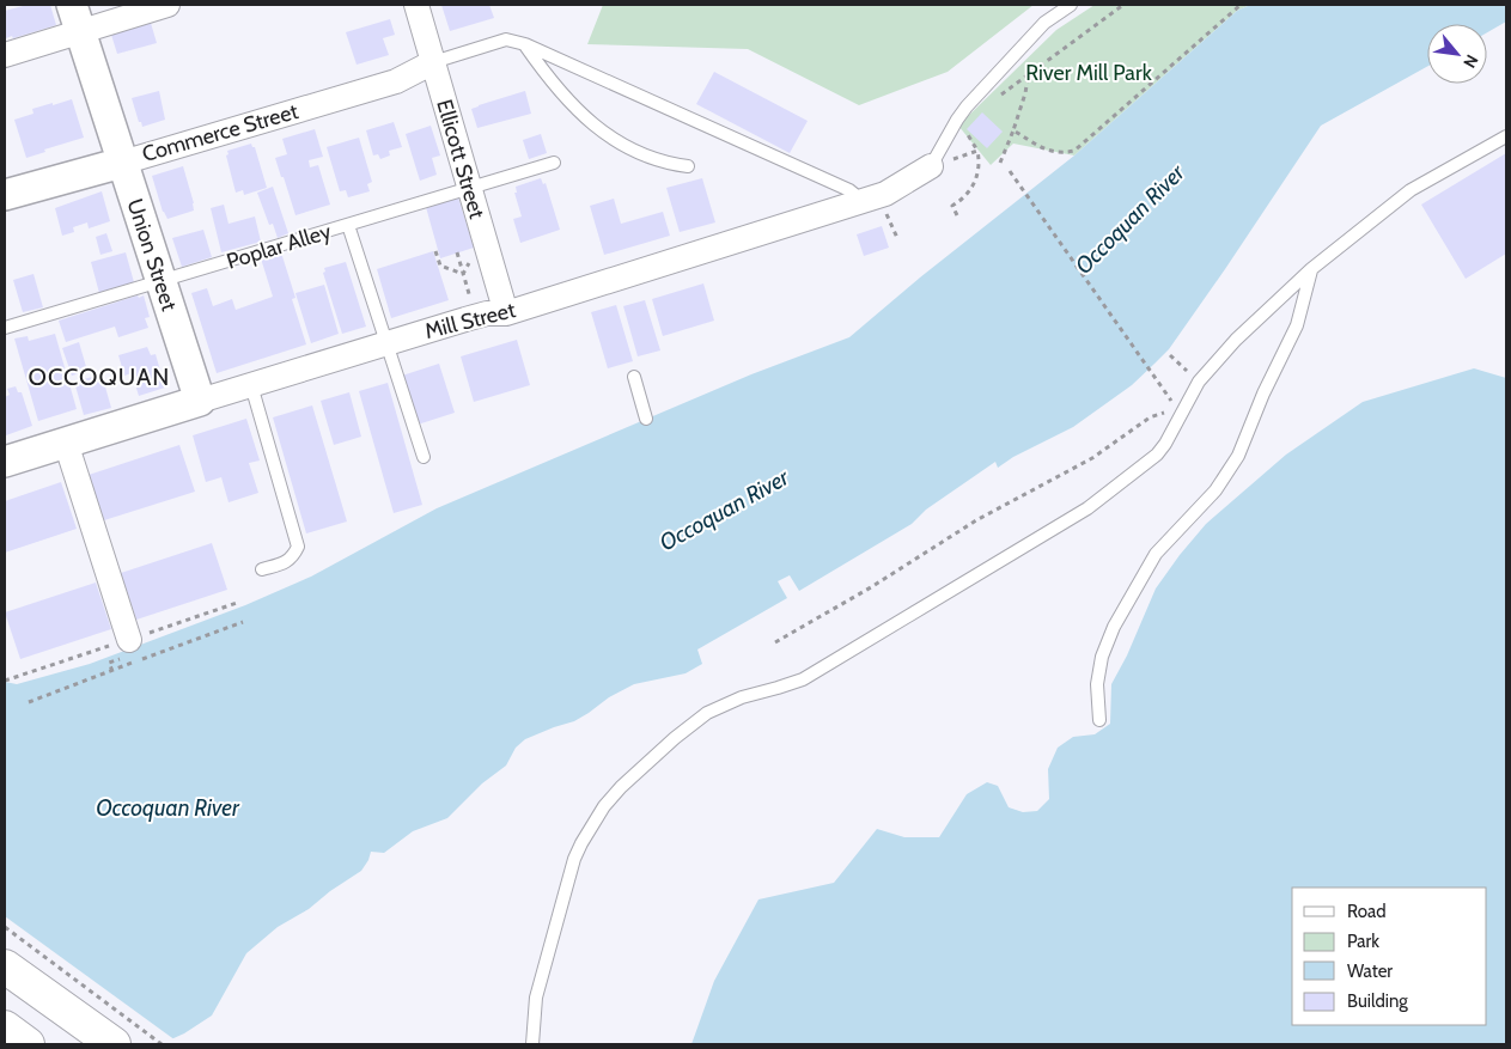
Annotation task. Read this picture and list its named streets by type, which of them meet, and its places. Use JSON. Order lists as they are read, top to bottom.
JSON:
{
  "streets": {
    "street": [
      "Commerce Street",
      "Ellicott Street",
      "Union Street",
      "Mill Street"
    ],
    "lane": ["Poplar Alley"]
  },
  "crossings": [
    ["Commerce Street", "Ellicott Street"],
    ["Commerce Street", "Union Street"],
    ["Ellicott Street", "Poplar Alley"],
    ["Ellicott Street", "Mill Street"],
    ["Poplar Alley", "Union Street"],
    ["Union Street", "Mill Street"]
  ],
  "districts": ["OCCOQUAN"],
  "water": ["Occoquan River"],
  "parks": ["River Mill Park"],
  "legend": [
    "Road",
    "Park",
    "Water",
    "Building"
  ],
  "north": "bottom right"
}
